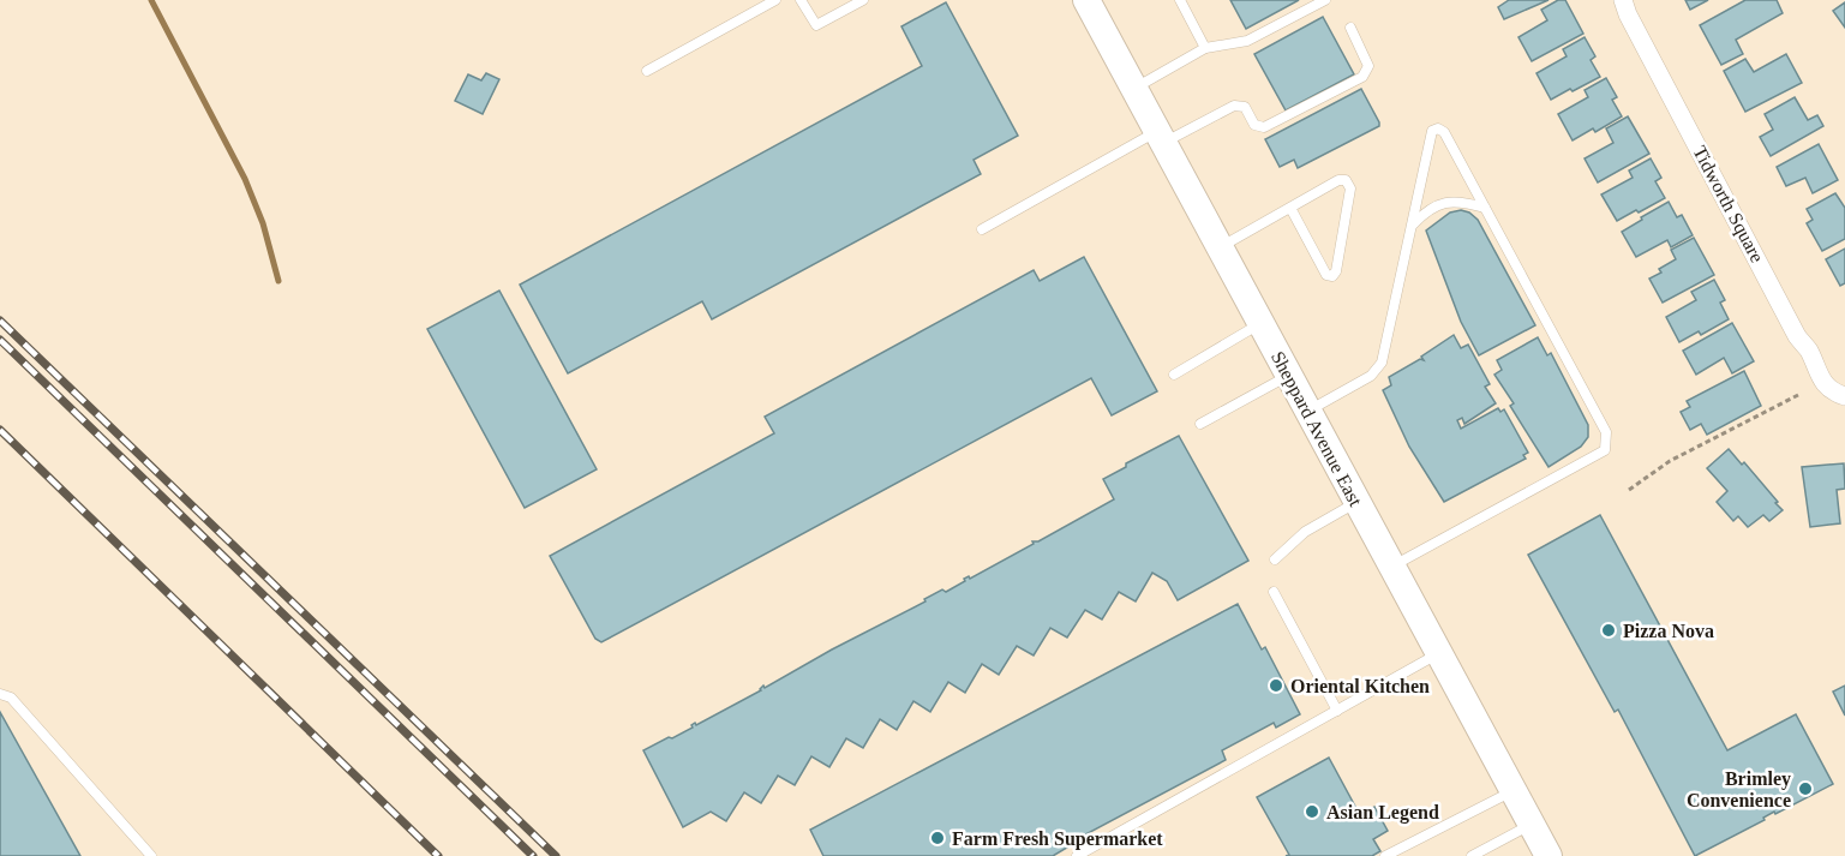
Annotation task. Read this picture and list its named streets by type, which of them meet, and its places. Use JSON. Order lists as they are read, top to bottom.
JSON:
{
  "streets": {
    "main road": ["Sheppard Avenue East"],
    "street": ["Tidworth Square"]
  },
  "places": [
    "Pizza Nova",
    "Oriental Kitchen",
    "Brimley Convenience",
    "Asian Legend",
    "Farm Fresh Supermarket"
  ]
}
